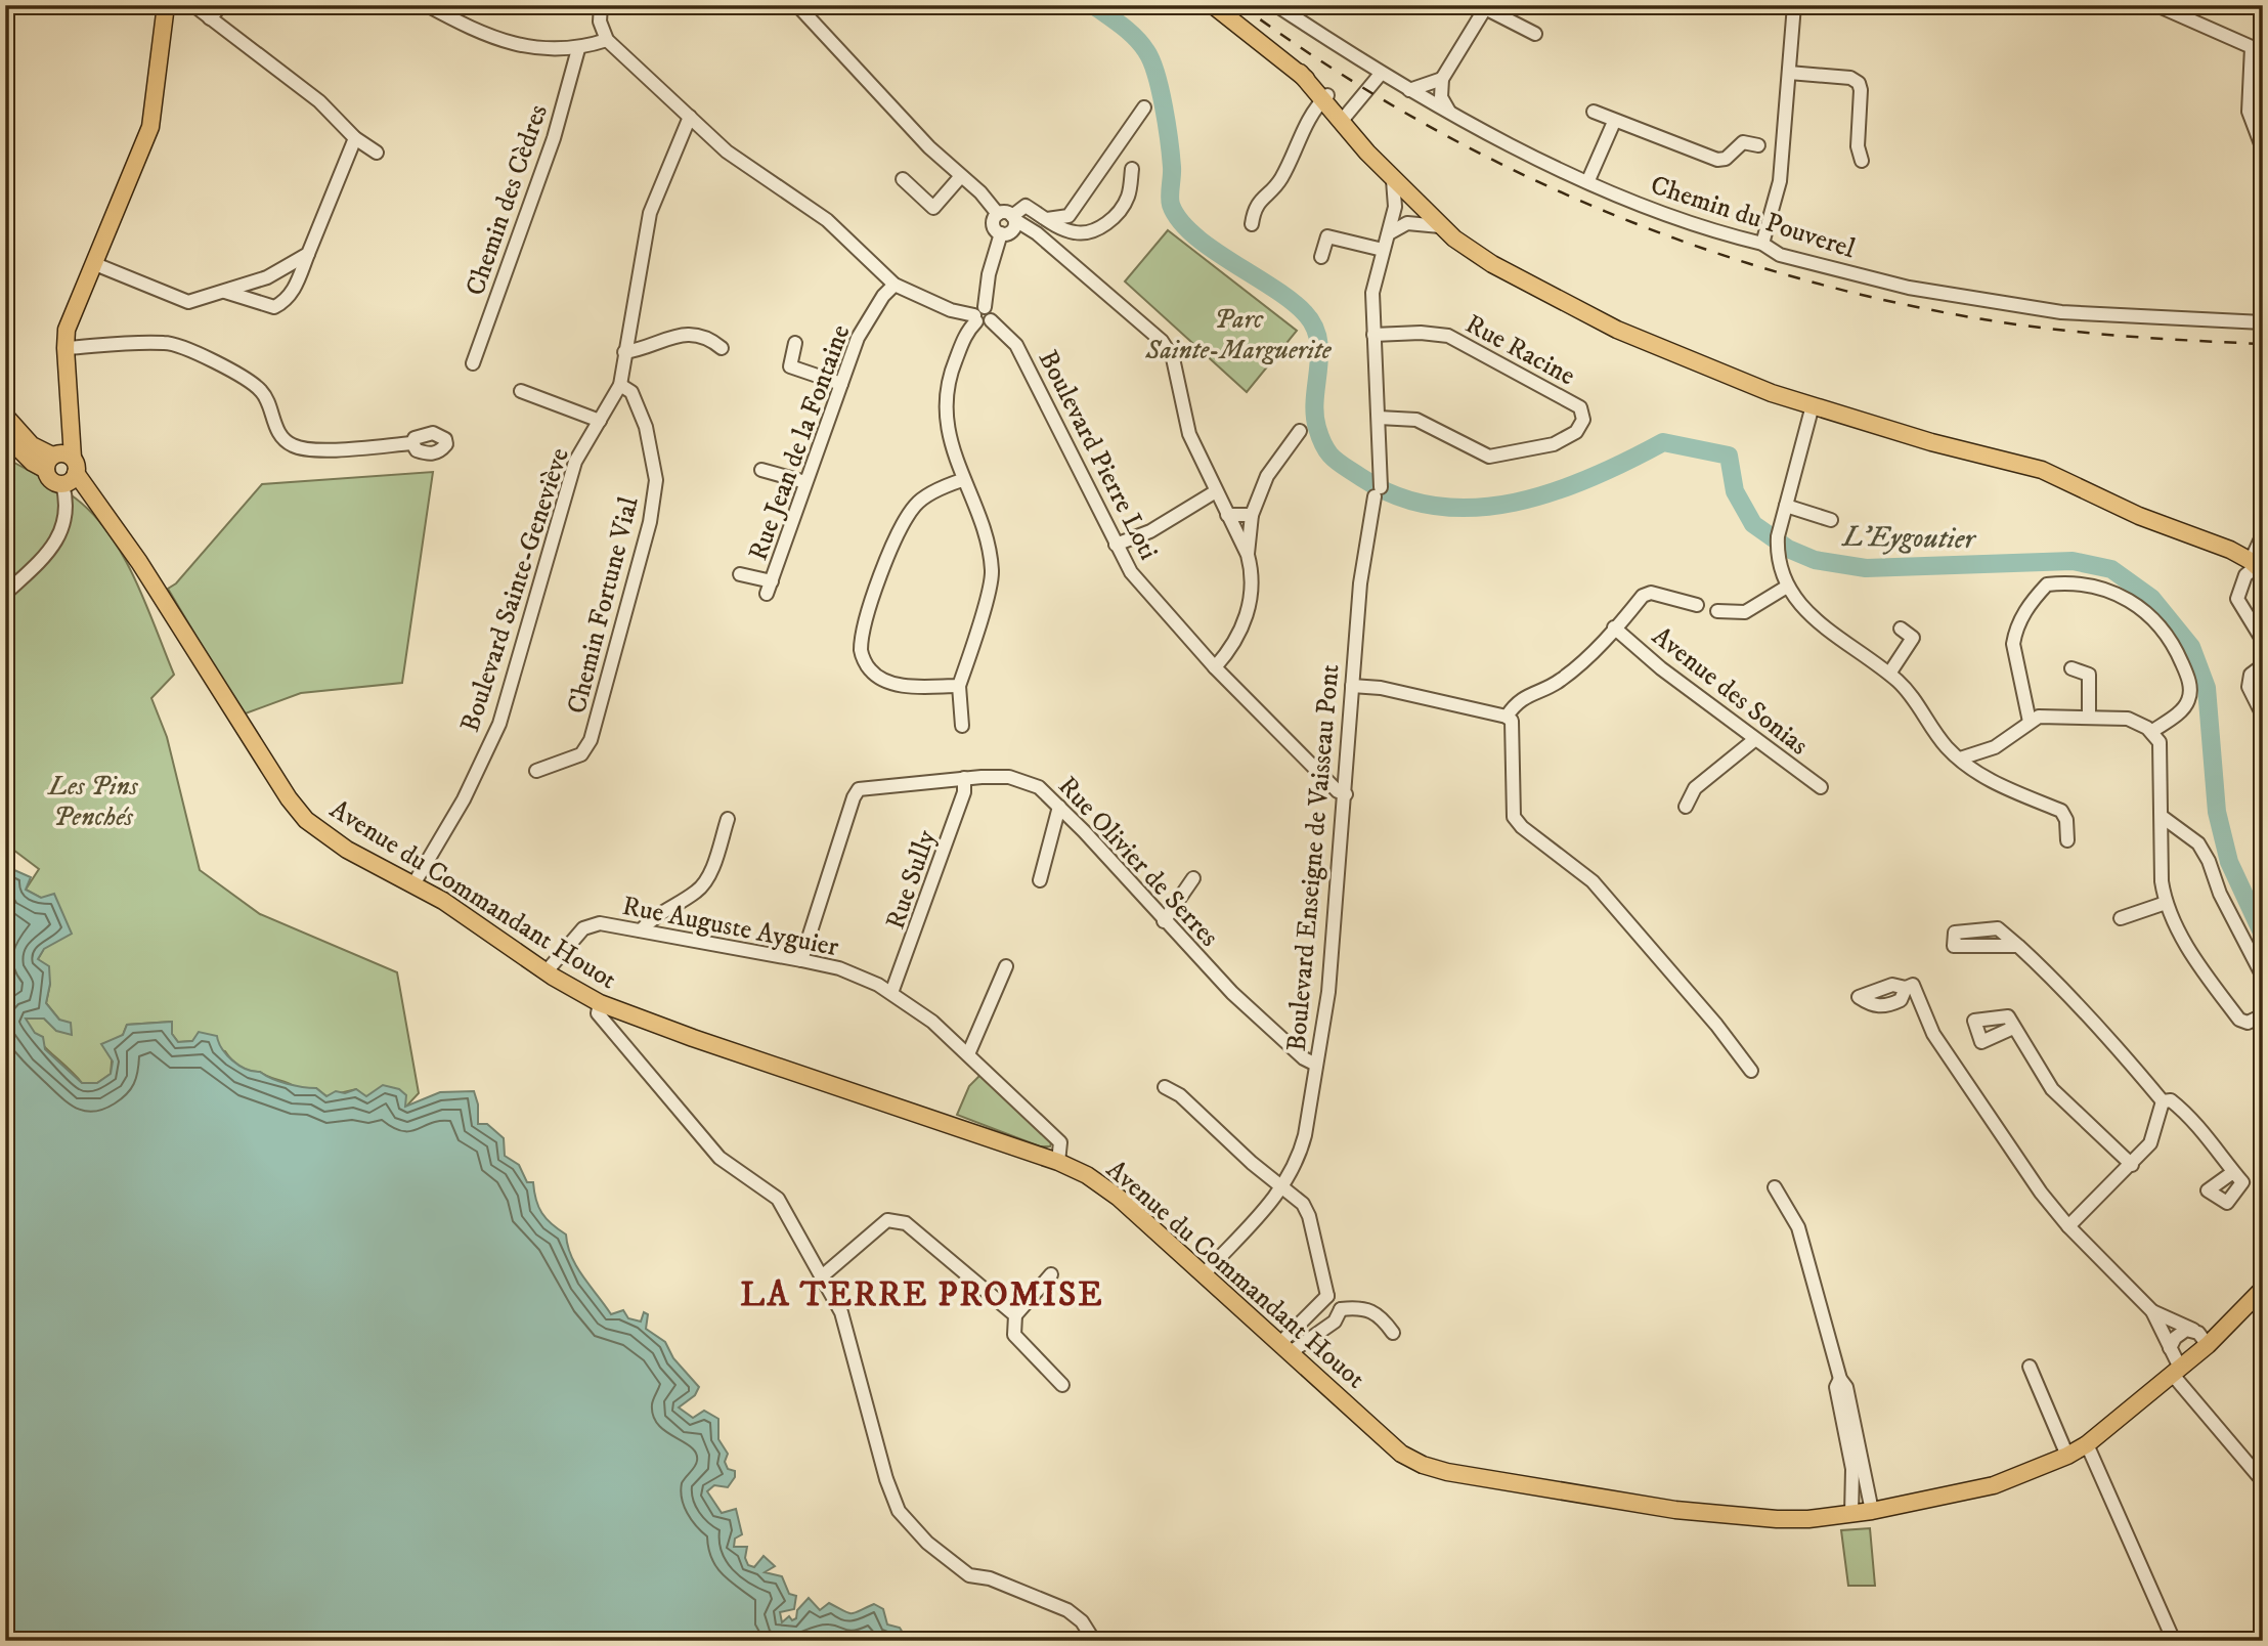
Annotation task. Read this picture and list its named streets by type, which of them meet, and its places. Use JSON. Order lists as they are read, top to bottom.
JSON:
{
  "streets": {
    "main road": ["Avenue du Commandant Houot"],
    "street": [
      "Chemin des Cèdres",
      "Chemin du Pouverel",
      "Rue Racine",
      "Rue Jean de la Fontaine",
      "Boulevard Pierre Loti",
      "Boulevard Sainte-Geneviève",
      "Chemin Fortune Vial",
      "Avenue des Sonias",
      "Boulevard Enseigne de Vaisseau Pont",
      "Rue Olivier de Serres",
      "Rue Sully",
      "Rue Auguste Ayguier"
    ]
  },
  "crossings": [
    ["Rue Racine", "Boulevard Enseigne de Vaisseau Pont"],
    ["Boulevard Pierre Loti", "Boulevard Enseigne de Vaisseau Pont"],
    ["Boulevard Sainte-Geneviève", "Chemin Fortune Vial"],
    ["Boulevard Sainte-Geneviève", "Avenue du Commandant Houot"],
    ["Boulevard Enseigne de Vaisseau Pont", "Rue Olivier de Serres"],
    ["Boulevard Enseigne de Vaisseau Pont", "Avenue du Commandant Houot"],
    ["Rue Olivier de Serres", "Rue Sully"],
    ["Rue Olivier de Serres", "Rue Auguste Ayguier"],
    ["Rue Sully", "Rue Auguste Ayguier"],
    ["Avenue du Commandant Houot", "Rue Auguste Ayguier"]
  ],
  "districts": ["LA TERRE PROMISE"],
  "water": ["L'Eygoutier"],
  "parks": ["Parc Sainte-Marguerite", "Les Pins Penchés"]
}
